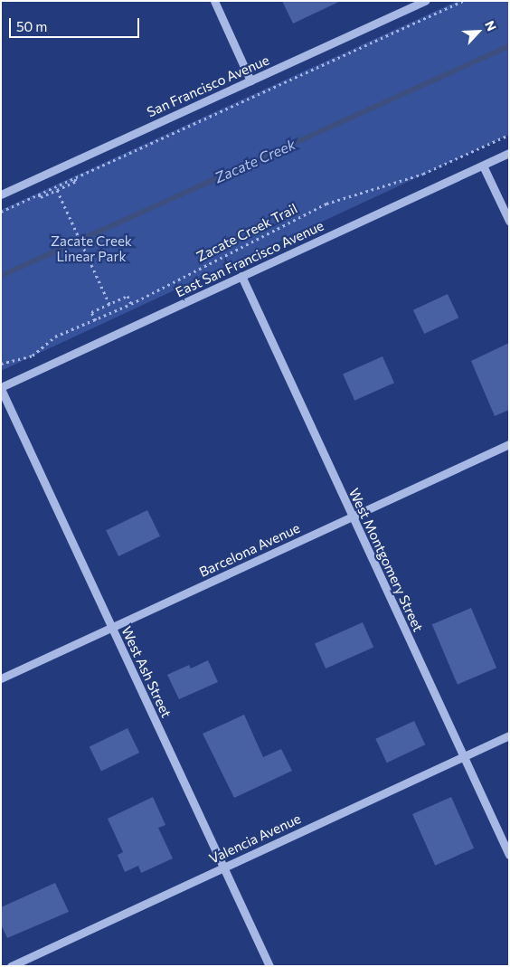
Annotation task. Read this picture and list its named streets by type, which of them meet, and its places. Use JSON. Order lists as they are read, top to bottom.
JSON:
{
  "streets": {
    "street": [
      "San Francisco Avenue",
      "East San Francisco Avenue",
      "Barcelona Avenue",
      "West Montgomery Street",
      "West Ash Street",
      "Valencia Avenue"
    ],
    "path": ["Zacate Creek Trail"]
  },
  "crossings": [
    ["East San Francisco Avenue", "West Montgomery Street"],
    ["East San Francisco Avenue", "West Ash Street"],
    ["Barcelona Avenue", "West Montgomery Street"],
    ["Barcelona Avenue", "West Ash Street"],
    ["West Montgomery Street", "Valencia Avenue"],
    ["West Ash Street", "Valencia Avenue"]
  ],
  "water": ["Zacate Creek"],
  "parks": ["Zacate Creek Linear Park"],
  "scale_bar": "50 m",
  "north": "top right"
}
